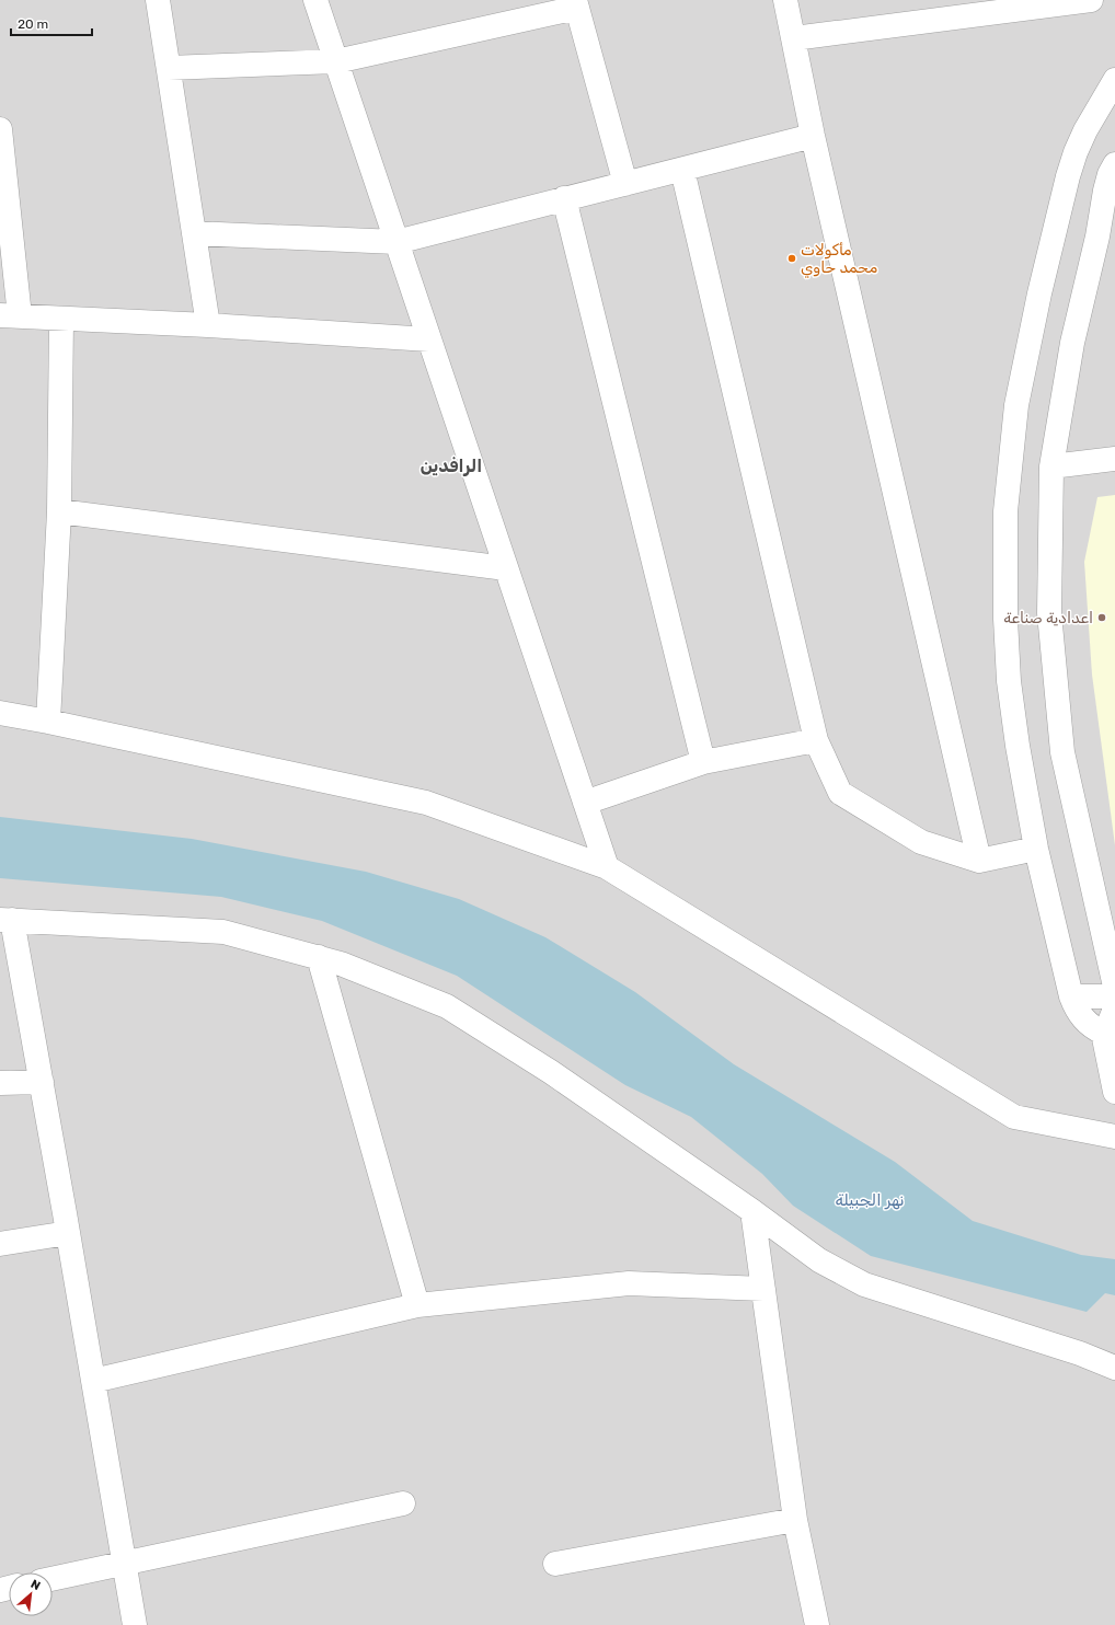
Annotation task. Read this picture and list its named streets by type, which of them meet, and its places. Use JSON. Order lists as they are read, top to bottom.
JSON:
{
  "districts": ["الرافدين"],
  "water": ["نهر الجبيلة"],
  "places": ["مأكولات محمد حاوي", "اعدادية صناعة"],
  "scale_bar": "20 m",
  "north": "top right"
}
